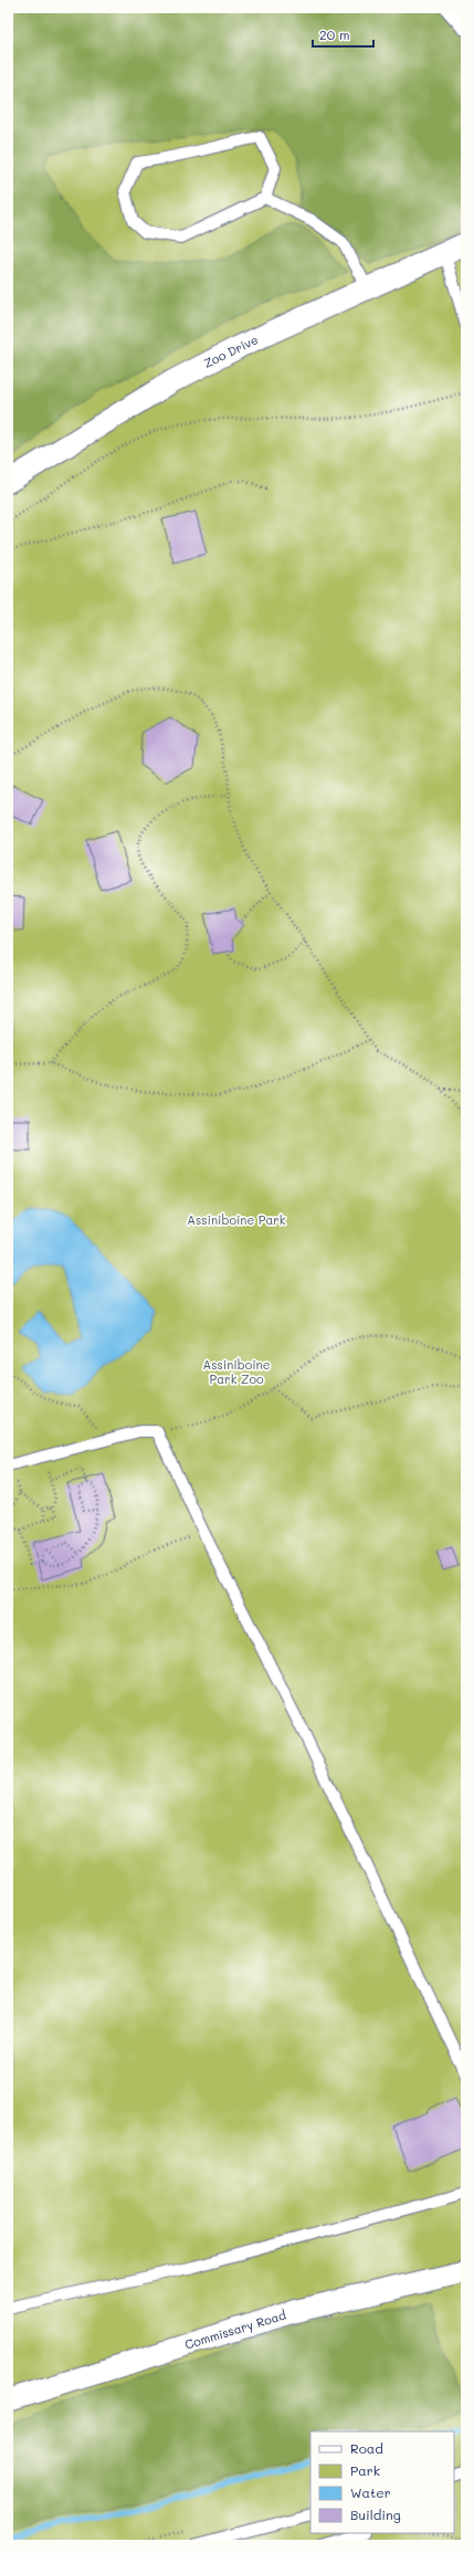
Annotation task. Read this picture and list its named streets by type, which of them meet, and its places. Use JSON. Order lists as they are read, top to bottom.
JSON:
{
  "streets": {
    "street": ["Zoo Drive", "Commissary Road"]
  },
  "parks": ["Assiniboine Park", "Assiniboine Park Zoo"],
  "legend": [
    "Road",
    "Park",
    "Water",
    "Building"
  ],
  "scale_bar": "20 m"
}
